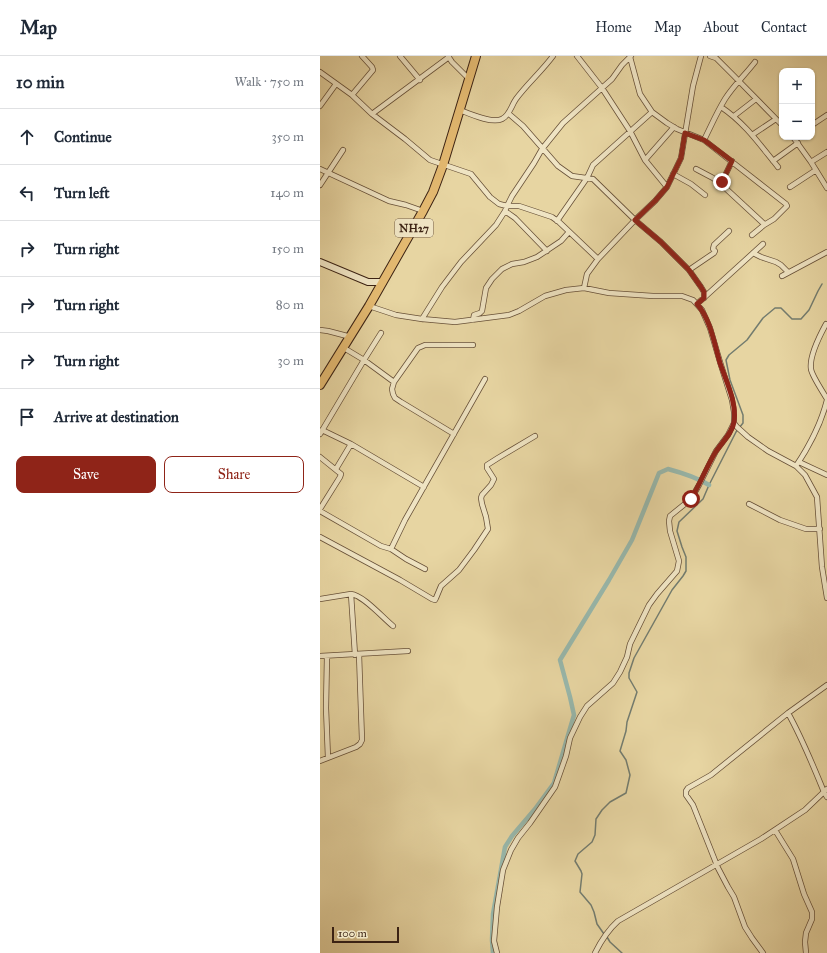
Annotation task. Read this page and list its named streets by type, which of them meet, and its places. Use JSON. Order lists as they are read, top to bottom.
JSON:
{
  "streets": {
    "highway": ["NH27"]
  },
  "scale_bar": "100 m",
  "page": {
    "header": "Map",
    "nav": [
      "Home",
      "Map",
      "About",
      "Contact"
    ],
    "heading": ["10 min", "Walk · 750 m"],
    "map_buttons": ["+", "−"],
    "list": [
      ["Continue", "350 m"],
      ["Turn left", "140 m"],
      ["Turn right", "150 m"],
      ["Turn right", "80 m"],
      ["Turn right", "30 m"],
      "Arrive at destination"
    ],
    "buttons": ["Save", "Share"],
    "scale": "100 m"
  }
}
